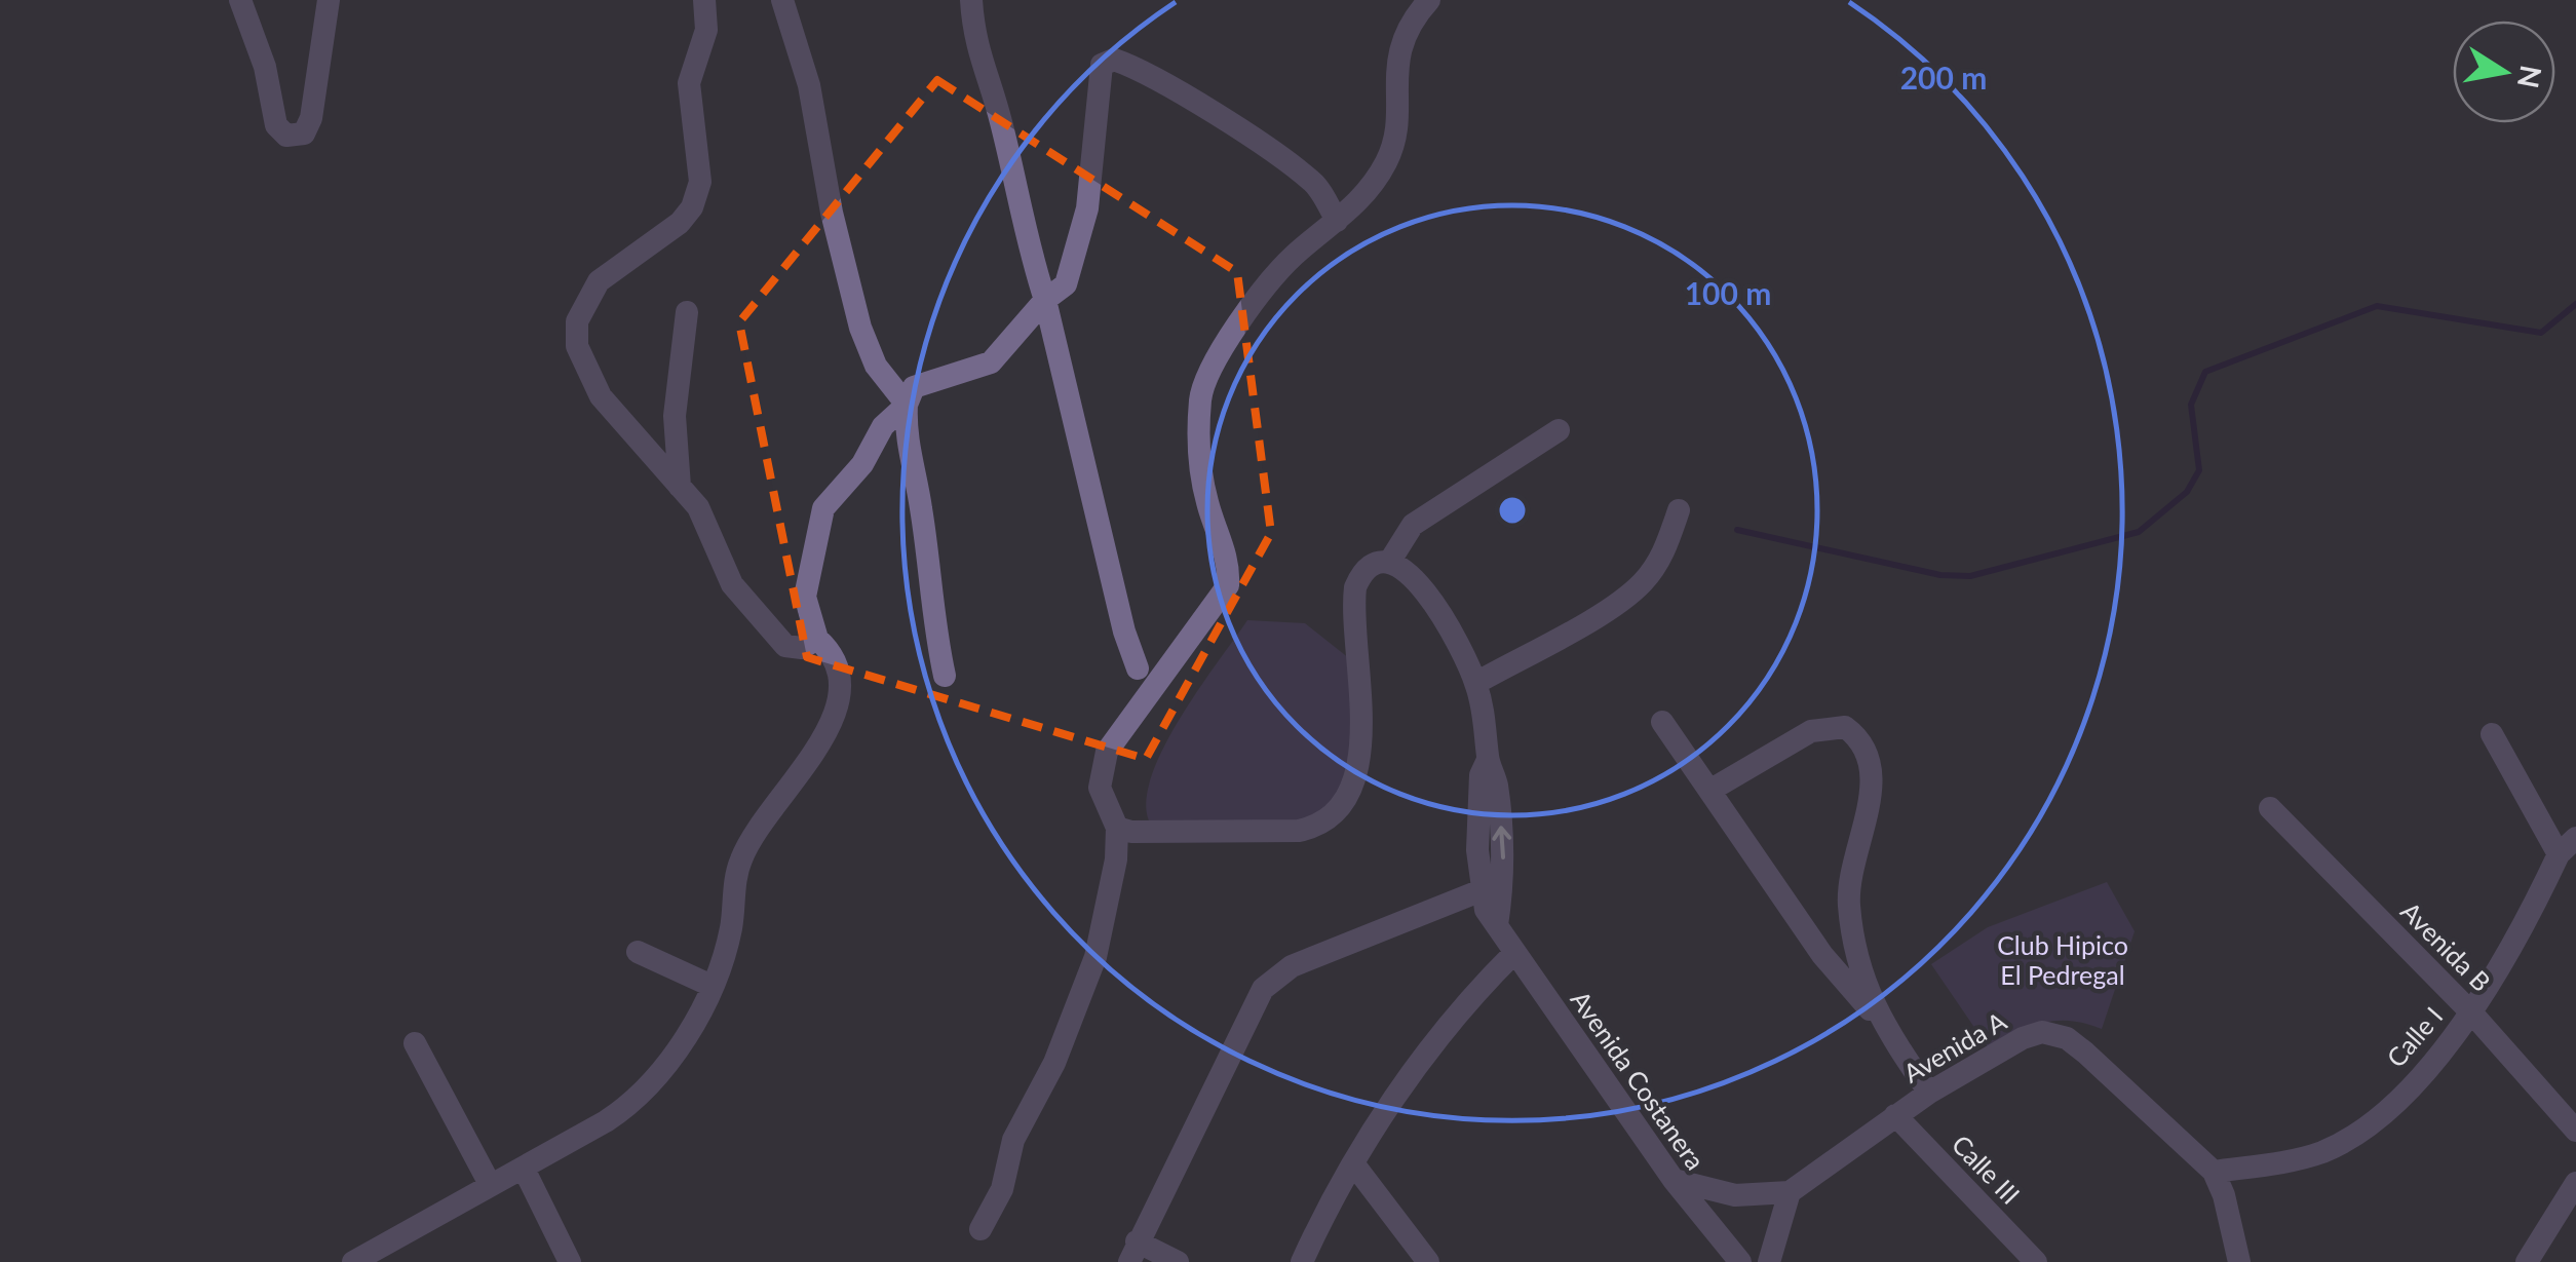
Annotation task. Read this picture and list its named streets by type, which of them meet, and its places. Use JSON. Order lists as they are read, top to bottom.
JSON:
{
  "streets": {
    "street": [
      "Avenida B",
      "Calle I",
      "Avenida A",
      "Avenida Costanera",
      "Calle III"
    ]
  },
  "crossings": [
    ["Avenida B", "Calle I"],
    ["Calle I", "Avenida A"],
    ["Avenida A", "Calle III"]
  ],
  "parks": ["Club Hipico El Pedregal"],
  "north": "right",
  "rings": ["200 m", "100 m"]
}
